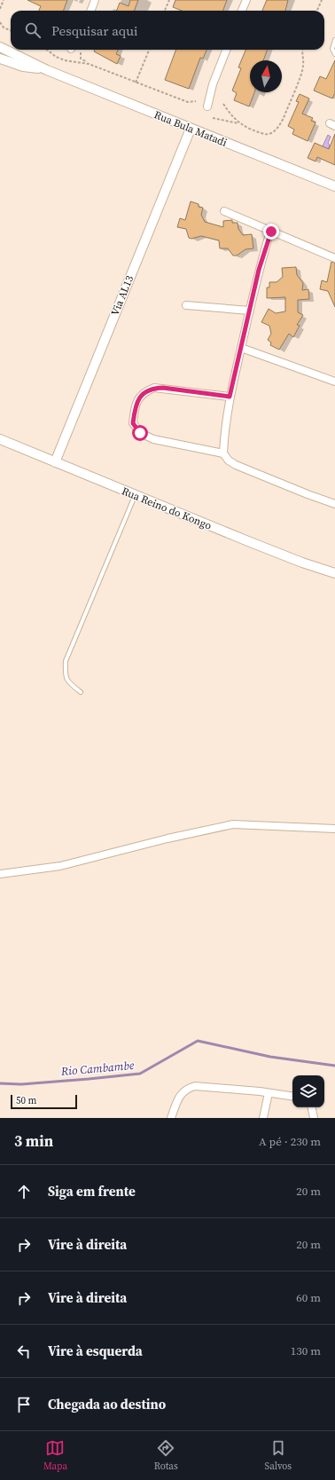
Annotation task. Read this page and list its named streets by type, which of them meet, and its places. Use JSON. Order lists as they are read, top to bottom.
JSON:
{
  "streets": {
    "street": ["Rua Bula Matadi", "Via AL13", "Rua Reino do Kongo"]
  },
  "crossings": [
    ["Rua Bula Matadi", "Via AL13"],
    ["Via AL13", "Rua Reino do Kongo"]
  ],
  "water": ["Rio Cambambe"],
  "scale_bar": "50 m",
  "north": "top",
  "page": {
    "search": "Pesquisar aqui",
    "scale": "50 m",
    "heading": ["3 min", "A pé · 230 m"],
    "list": [
      ["Siga em frente", "20 m"],
      ["Vire à direita", "20 m"],
      ["Vire à direita", "60 m"],
      ["Vire à esquerda", "130 m"],
      "Chegada ao destino"
    ],
    "nav": ["Mapa", "Rotas", "Salvos"]
  }
}
